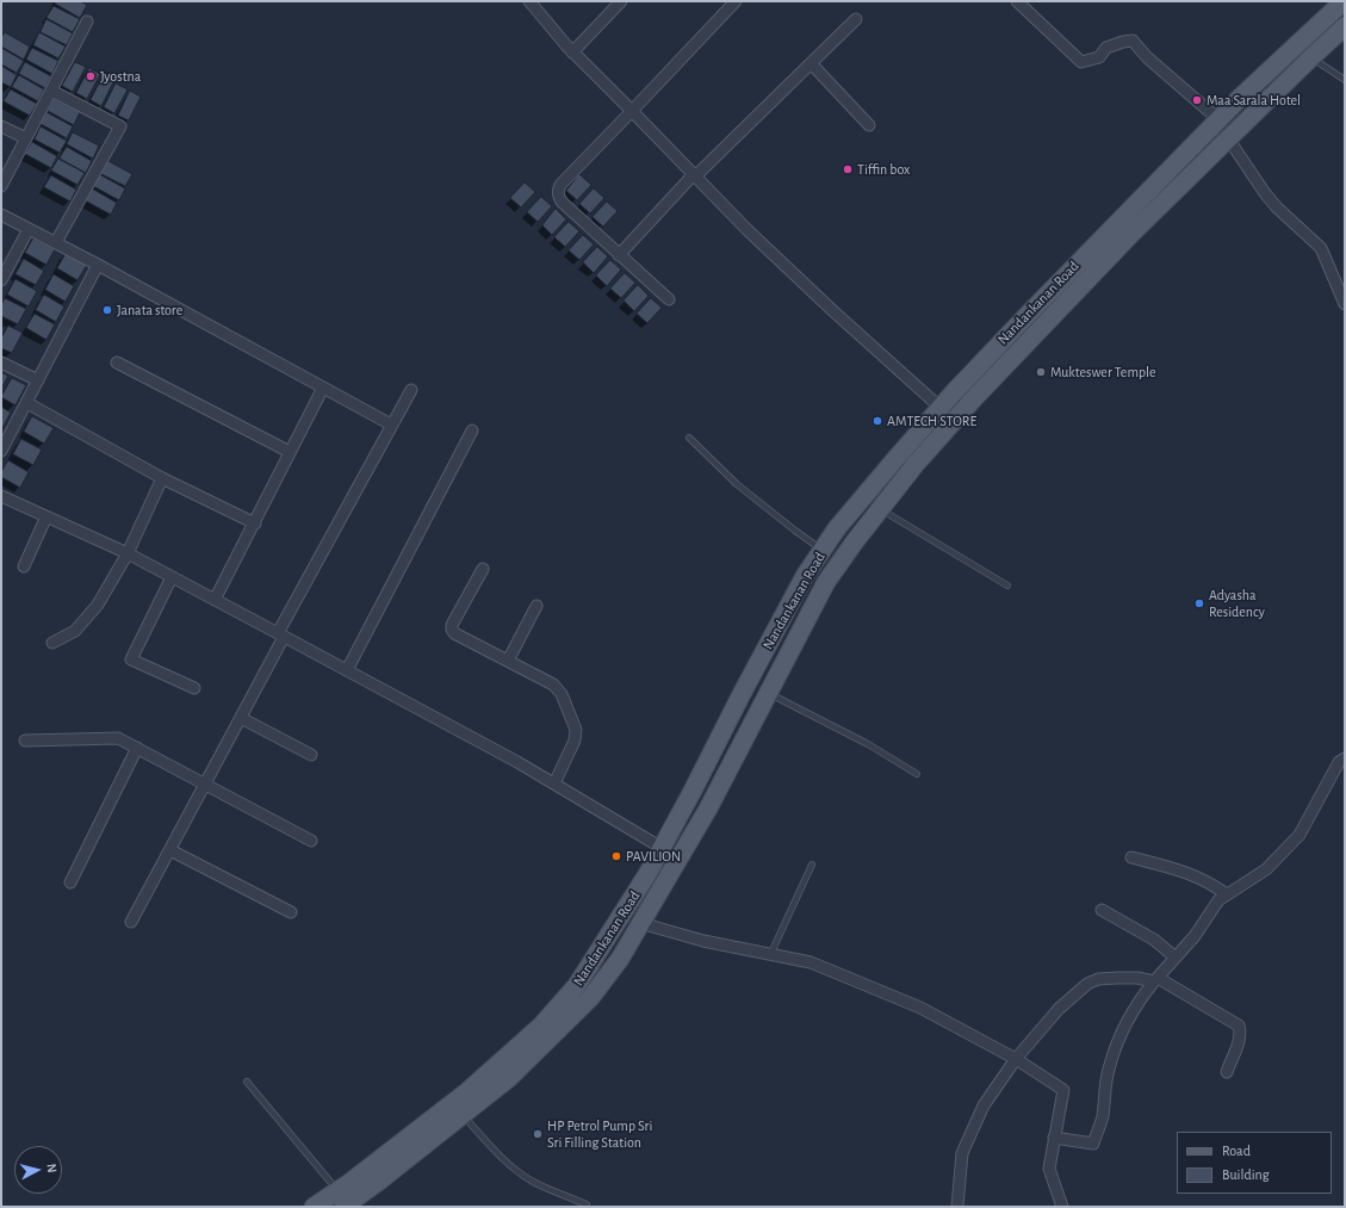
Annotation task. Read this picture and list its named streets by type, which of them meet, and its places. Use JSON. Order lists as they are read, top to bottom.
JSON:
{
  "streets": {
    "main road": ["Nandankanan Road"]
  },
  "places": [
    "Jyostna",
    "Maa Sarala Hotel",
    "Tiffin box",
    "Janata store",
    "Mukteswer Temple",
    "AMTECH STORE",
    "Adyasha Residency",
    "PAVILION",
    "HP Petrol Pump Sri Sri Filling Station"
  ],
  "legend": ["Road", "Building"],
  "north": "right"
}
